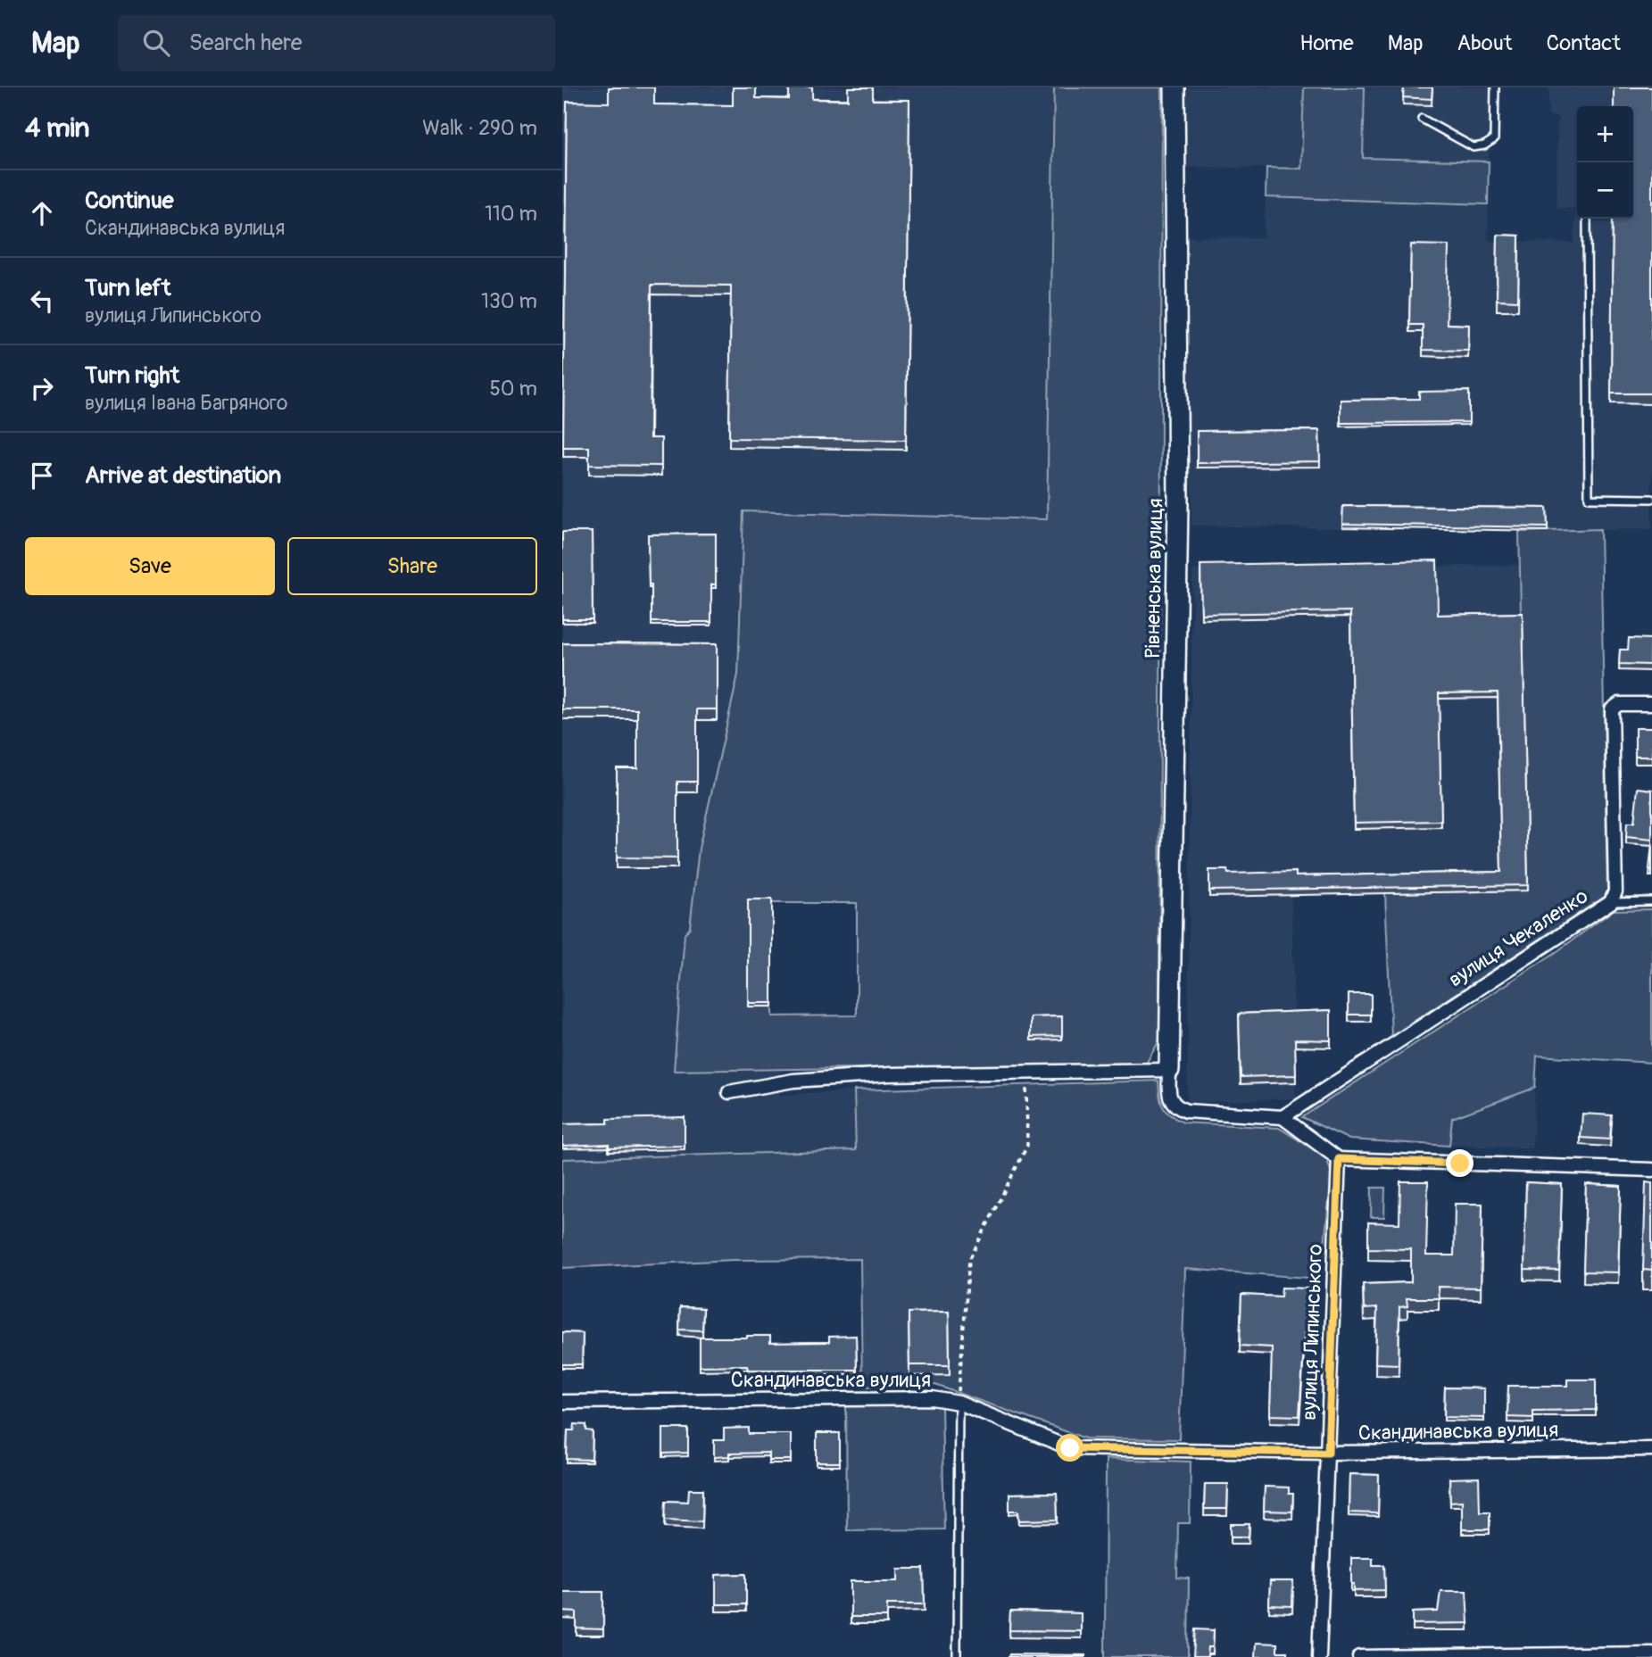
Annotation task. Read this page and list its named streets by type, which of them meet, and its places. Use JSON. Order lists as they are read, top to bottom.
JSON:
{
  "streets": {
    "street": [
      "Рівненська вулиця",
      "вулиця Чекаленко",
      "вулиця Липинського",
      "Скандинавська вулиця"
    ]
  },
  "crossings": [
    ["вулиця Липинського", "Скандинавська вулиця"]
  ],
  "page": {
    "header": "Map",
    "search": "Search here",
    "nav": [
      "Home",
      "Map",
      "About",
      "Contact"
    ],
    "heading": ["4 min", "Walk · 290 m"],
    "map_buttons": ["+", "−"],
    "list": [
      ["Continue", "Скандинавська вулиця", "110 m"],
      ["Turn left", "вулиця Липинського", "130 m"],
      ["Turn right", "вулиця Івана Багряного", "50 m"],
      "Arrive at destination"
    ],
    "buttons": ["Save", "Share"]
  }
}
